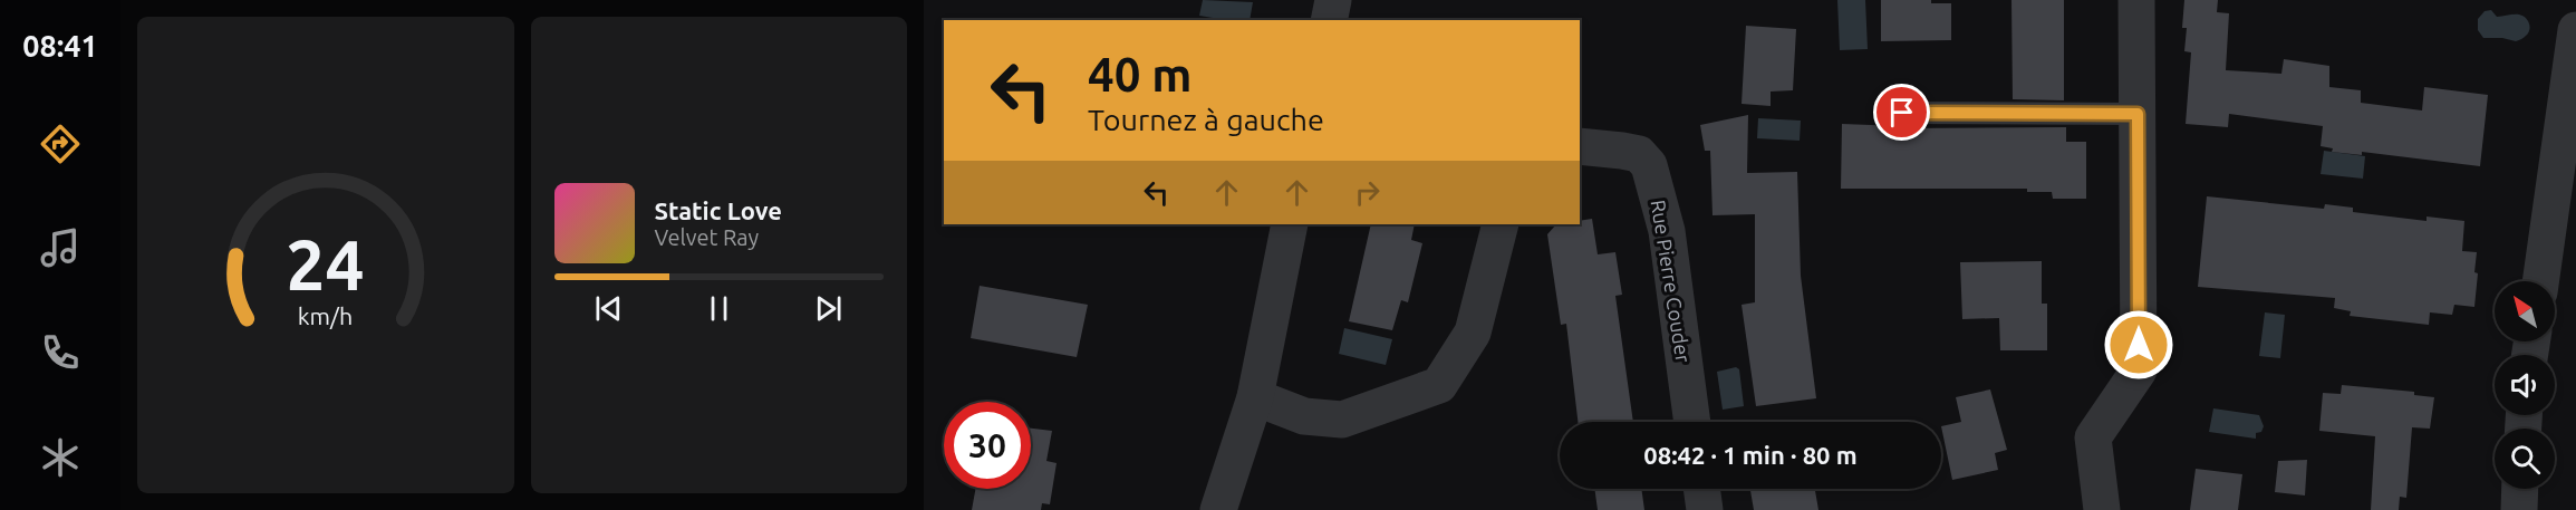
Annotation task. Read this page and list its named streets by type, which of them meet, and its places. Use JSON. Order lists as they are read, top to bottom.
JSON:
{
  "streets": {
    "street": ["Rue Pierre Couder"]
  },
  "north": "top left",
  "page": {
    "tabs": "08:41",
    "turn": ["40 m", "Tournez à gauche"],
    "song": ["Static Love", "Velvet Ray"],
    "limit": "30",
    "trip": "08:42 · 1 min · 80 m",
    "gauge": ["24", "km/h"]
  }
}
